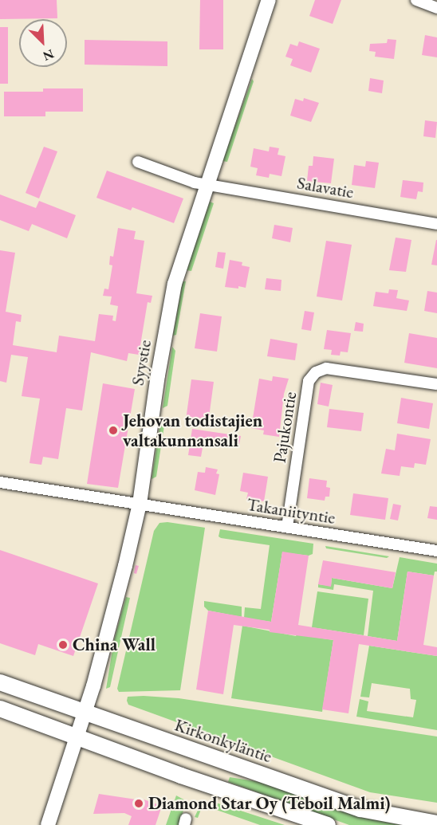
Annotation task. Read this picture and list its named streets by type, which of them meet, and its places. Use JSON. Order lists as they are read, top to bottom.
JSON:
{
  "streets": {
    "main road": ["Kirkonkyläntie"],
    "street": [
      "Salavatie",
      "Syystie",
      "Pajukontie",
      "Takaniityntie"
    ]
  },
  "crossings": [
    ["Salavatie", "Syystie"],
    ["Syystie", "Takaniityntie"],
    ["Syystie", "Kirkonkyläntie"],
    ["Pajukontie", "Takaniityntie"]
  ],
  "places": ["Jehovan todistajien valtakunnansali", "China Wall", "Diamond Star Oy (Teboil Malmi)"],
  "north": "bottom right"
}
